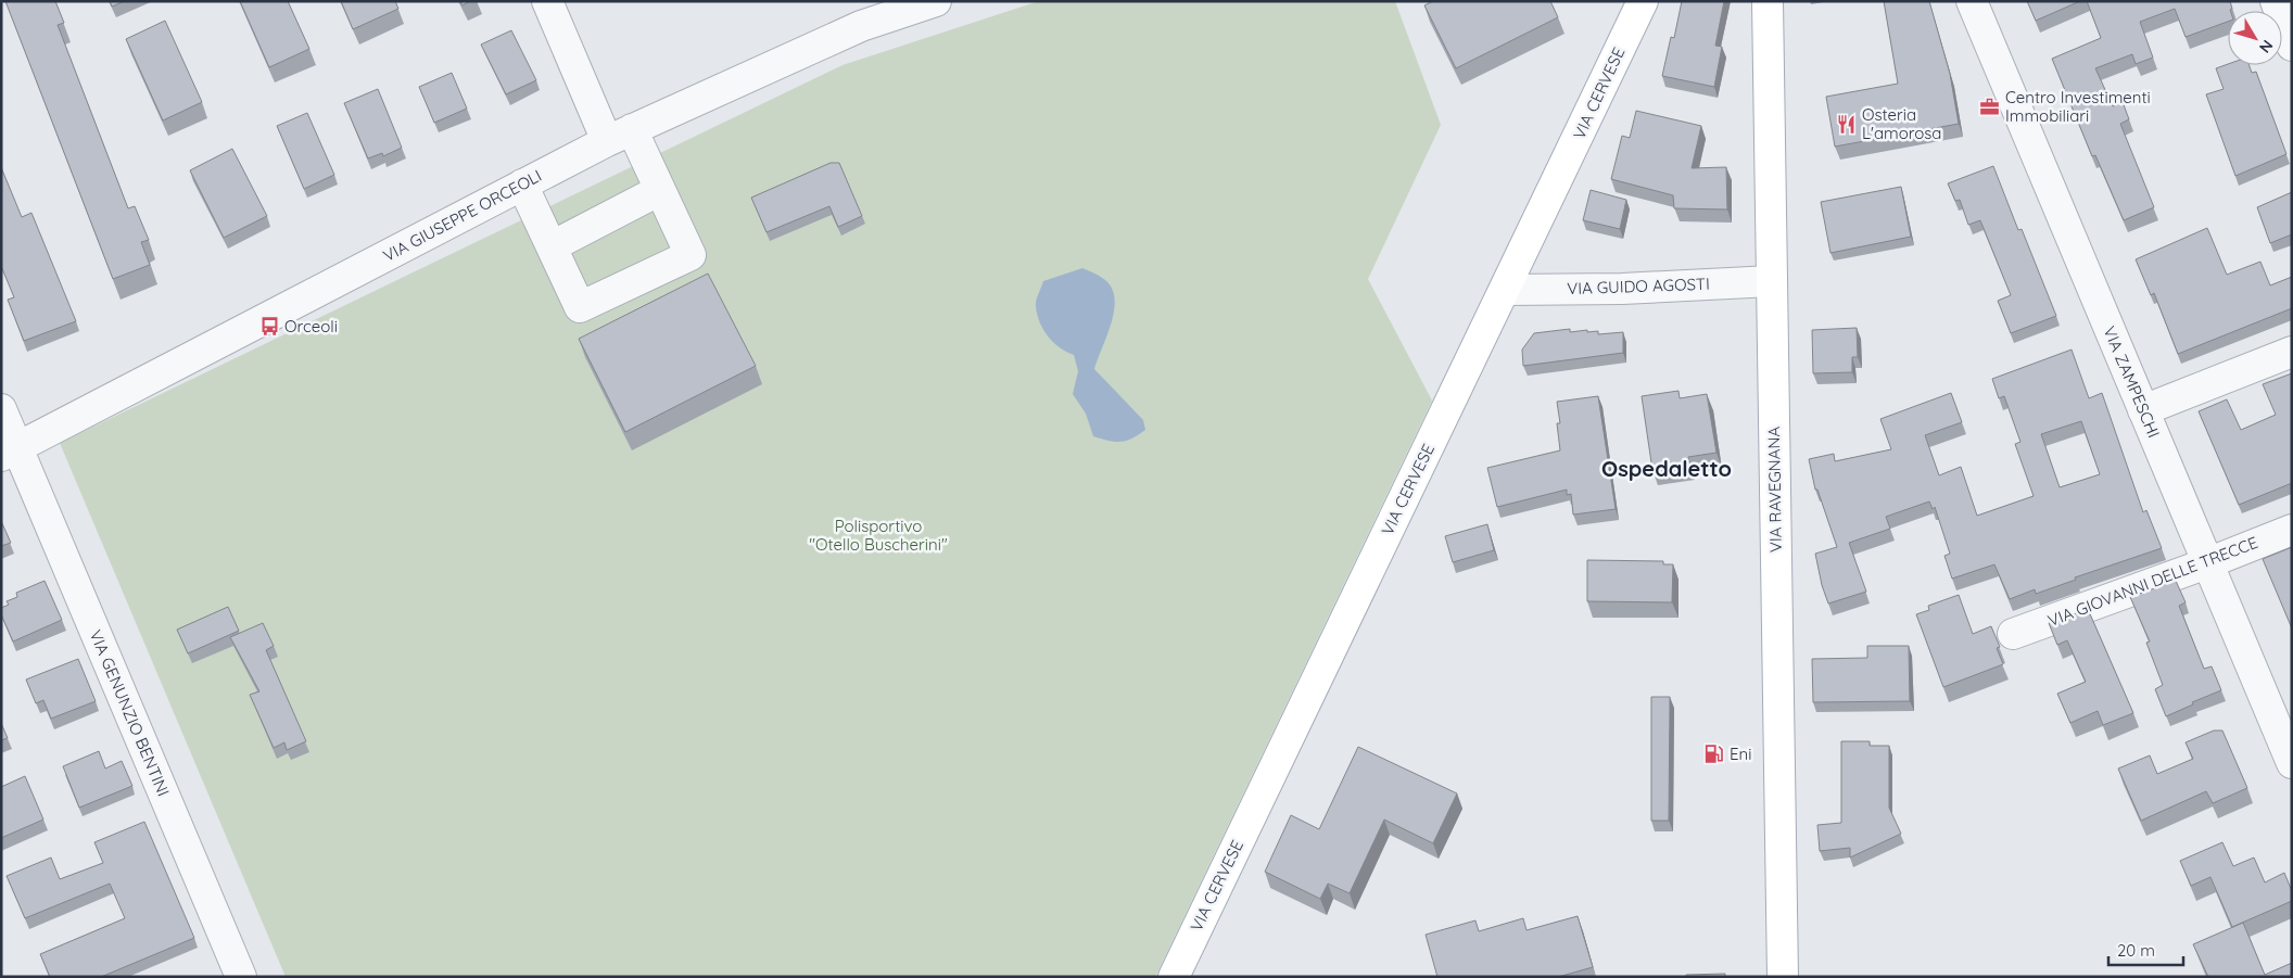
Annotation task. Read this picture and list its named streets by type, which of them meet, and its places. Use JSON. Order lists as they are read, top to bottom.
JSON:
{
  "streets": {
    "main road": ["VIA CERVESE", "VIA RAVEGNANA"],
    "street": [
      "VIA GIUSEPPE ORCEOLI",
      "VIA GUIDO AGOSTI",
      "VIA ZAMPESCHI",
      "VIA GIOVANNI DELLE TRECCE",
      "VIA GENUNZIO BENTINI"
    ]
  },
  "crossings": [
    ["VIA CERVESE", "VIA GUIDO AGOSTI"],
    ["VIA GIUSEPPE ORCEOLI", "VIA GENUNZIO BENTINI"],
    ["VIA GUIDO AGOSTI", "VIA RAVEGNANA"],
    ["VIA ZAMPESCHI", "VIA GIOVANNI DELLE TRECCE"]
  ],
  "districts": ["Ospedaletto"],
  "parks": ["Polisportivo \"Otello Buscherini\""],
  "places": {
    "office": ["Centro Investimenti Immobiliari"],
    "restaurant": ["Osteria L'amorosa"],
    "bus stop": ["Orceoli"],
    "fuel station": ["Eni"]
  },
  "scale_bar": "20 m",
  "north": "bottom right"
}
